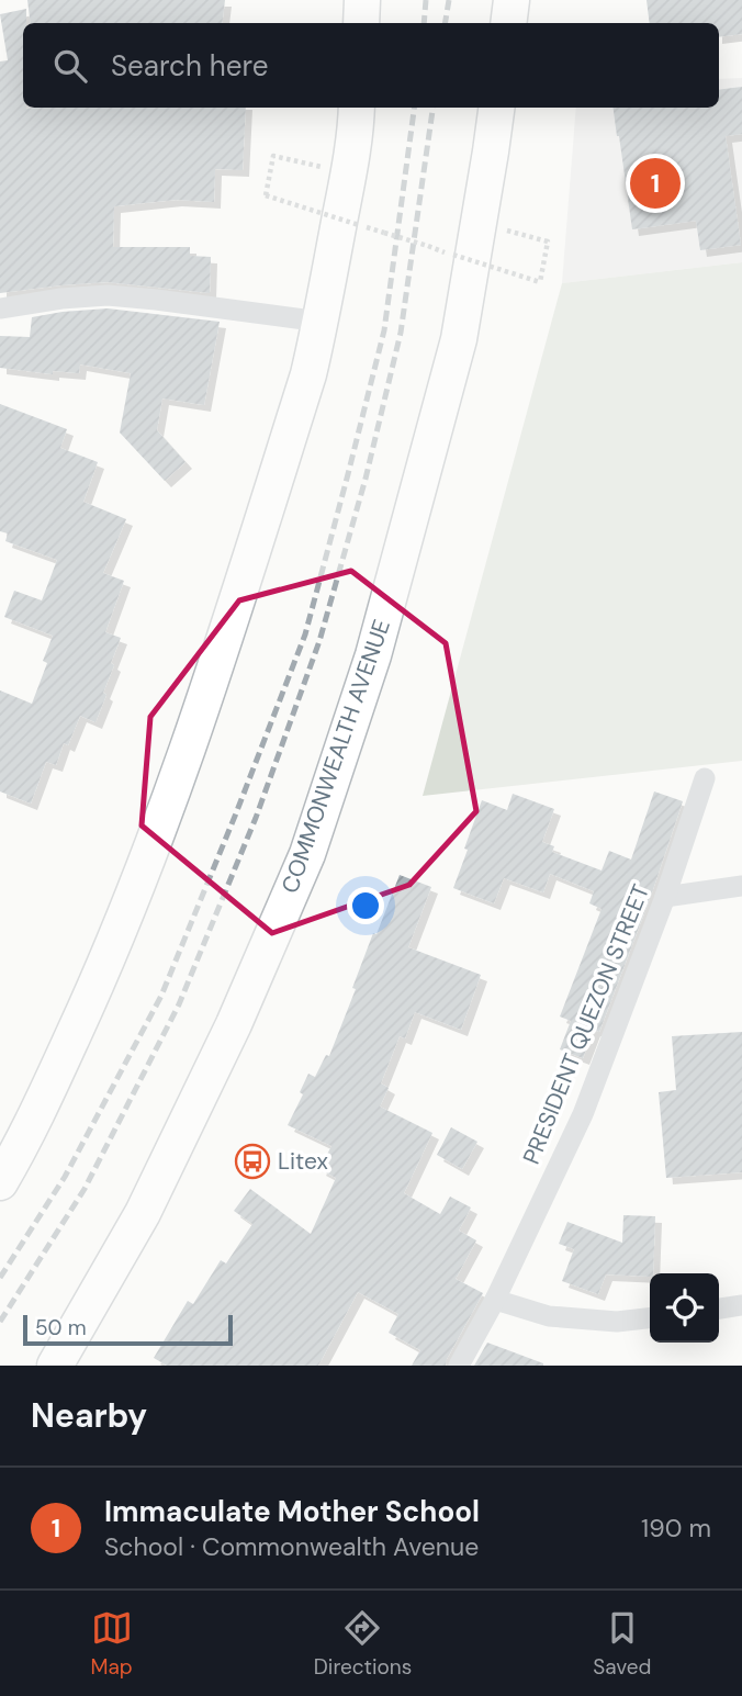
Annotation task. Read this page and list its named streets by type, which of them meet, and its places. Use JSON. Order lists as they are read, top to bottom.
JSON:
{
  "streets": {
    "main road": ["COMMONWEALTH AVENUE"],
    "street": ["PRESIDENT QUEZON STREET"]
  },
  "places": {
    "bus stop": ["Litex"]
  },
  "scale_bar": "50 m",
  "page": {
    "search": "Search here",
    "pins": "1",
    "scale": "50 m",
    "heading": "Nearby",
    "list": [
      {
        "mark": "1",
        "name": "Immaculate Mother School",
        "note": "School · Commonwealth Avenue",
        "value": "190 m"
      }
    ],
    "nav": ["Map", "Directions", "Saved"]
  }
}
